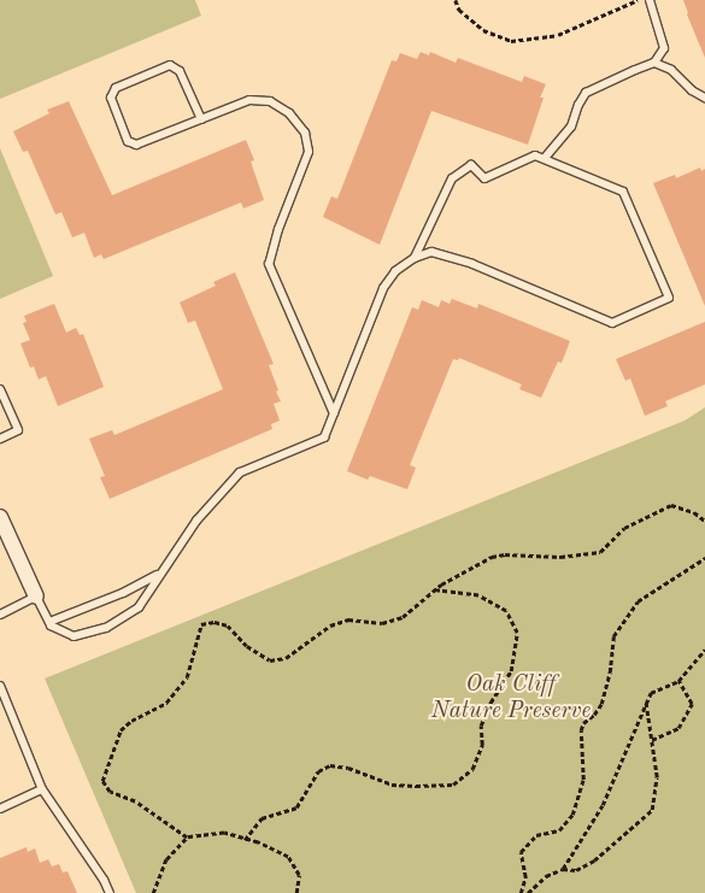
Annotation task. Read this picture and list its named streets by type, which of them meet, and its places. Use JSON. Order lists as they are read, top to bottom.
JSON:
{
  "parks": ["Oak Cliff Nature Preserve"]
}
